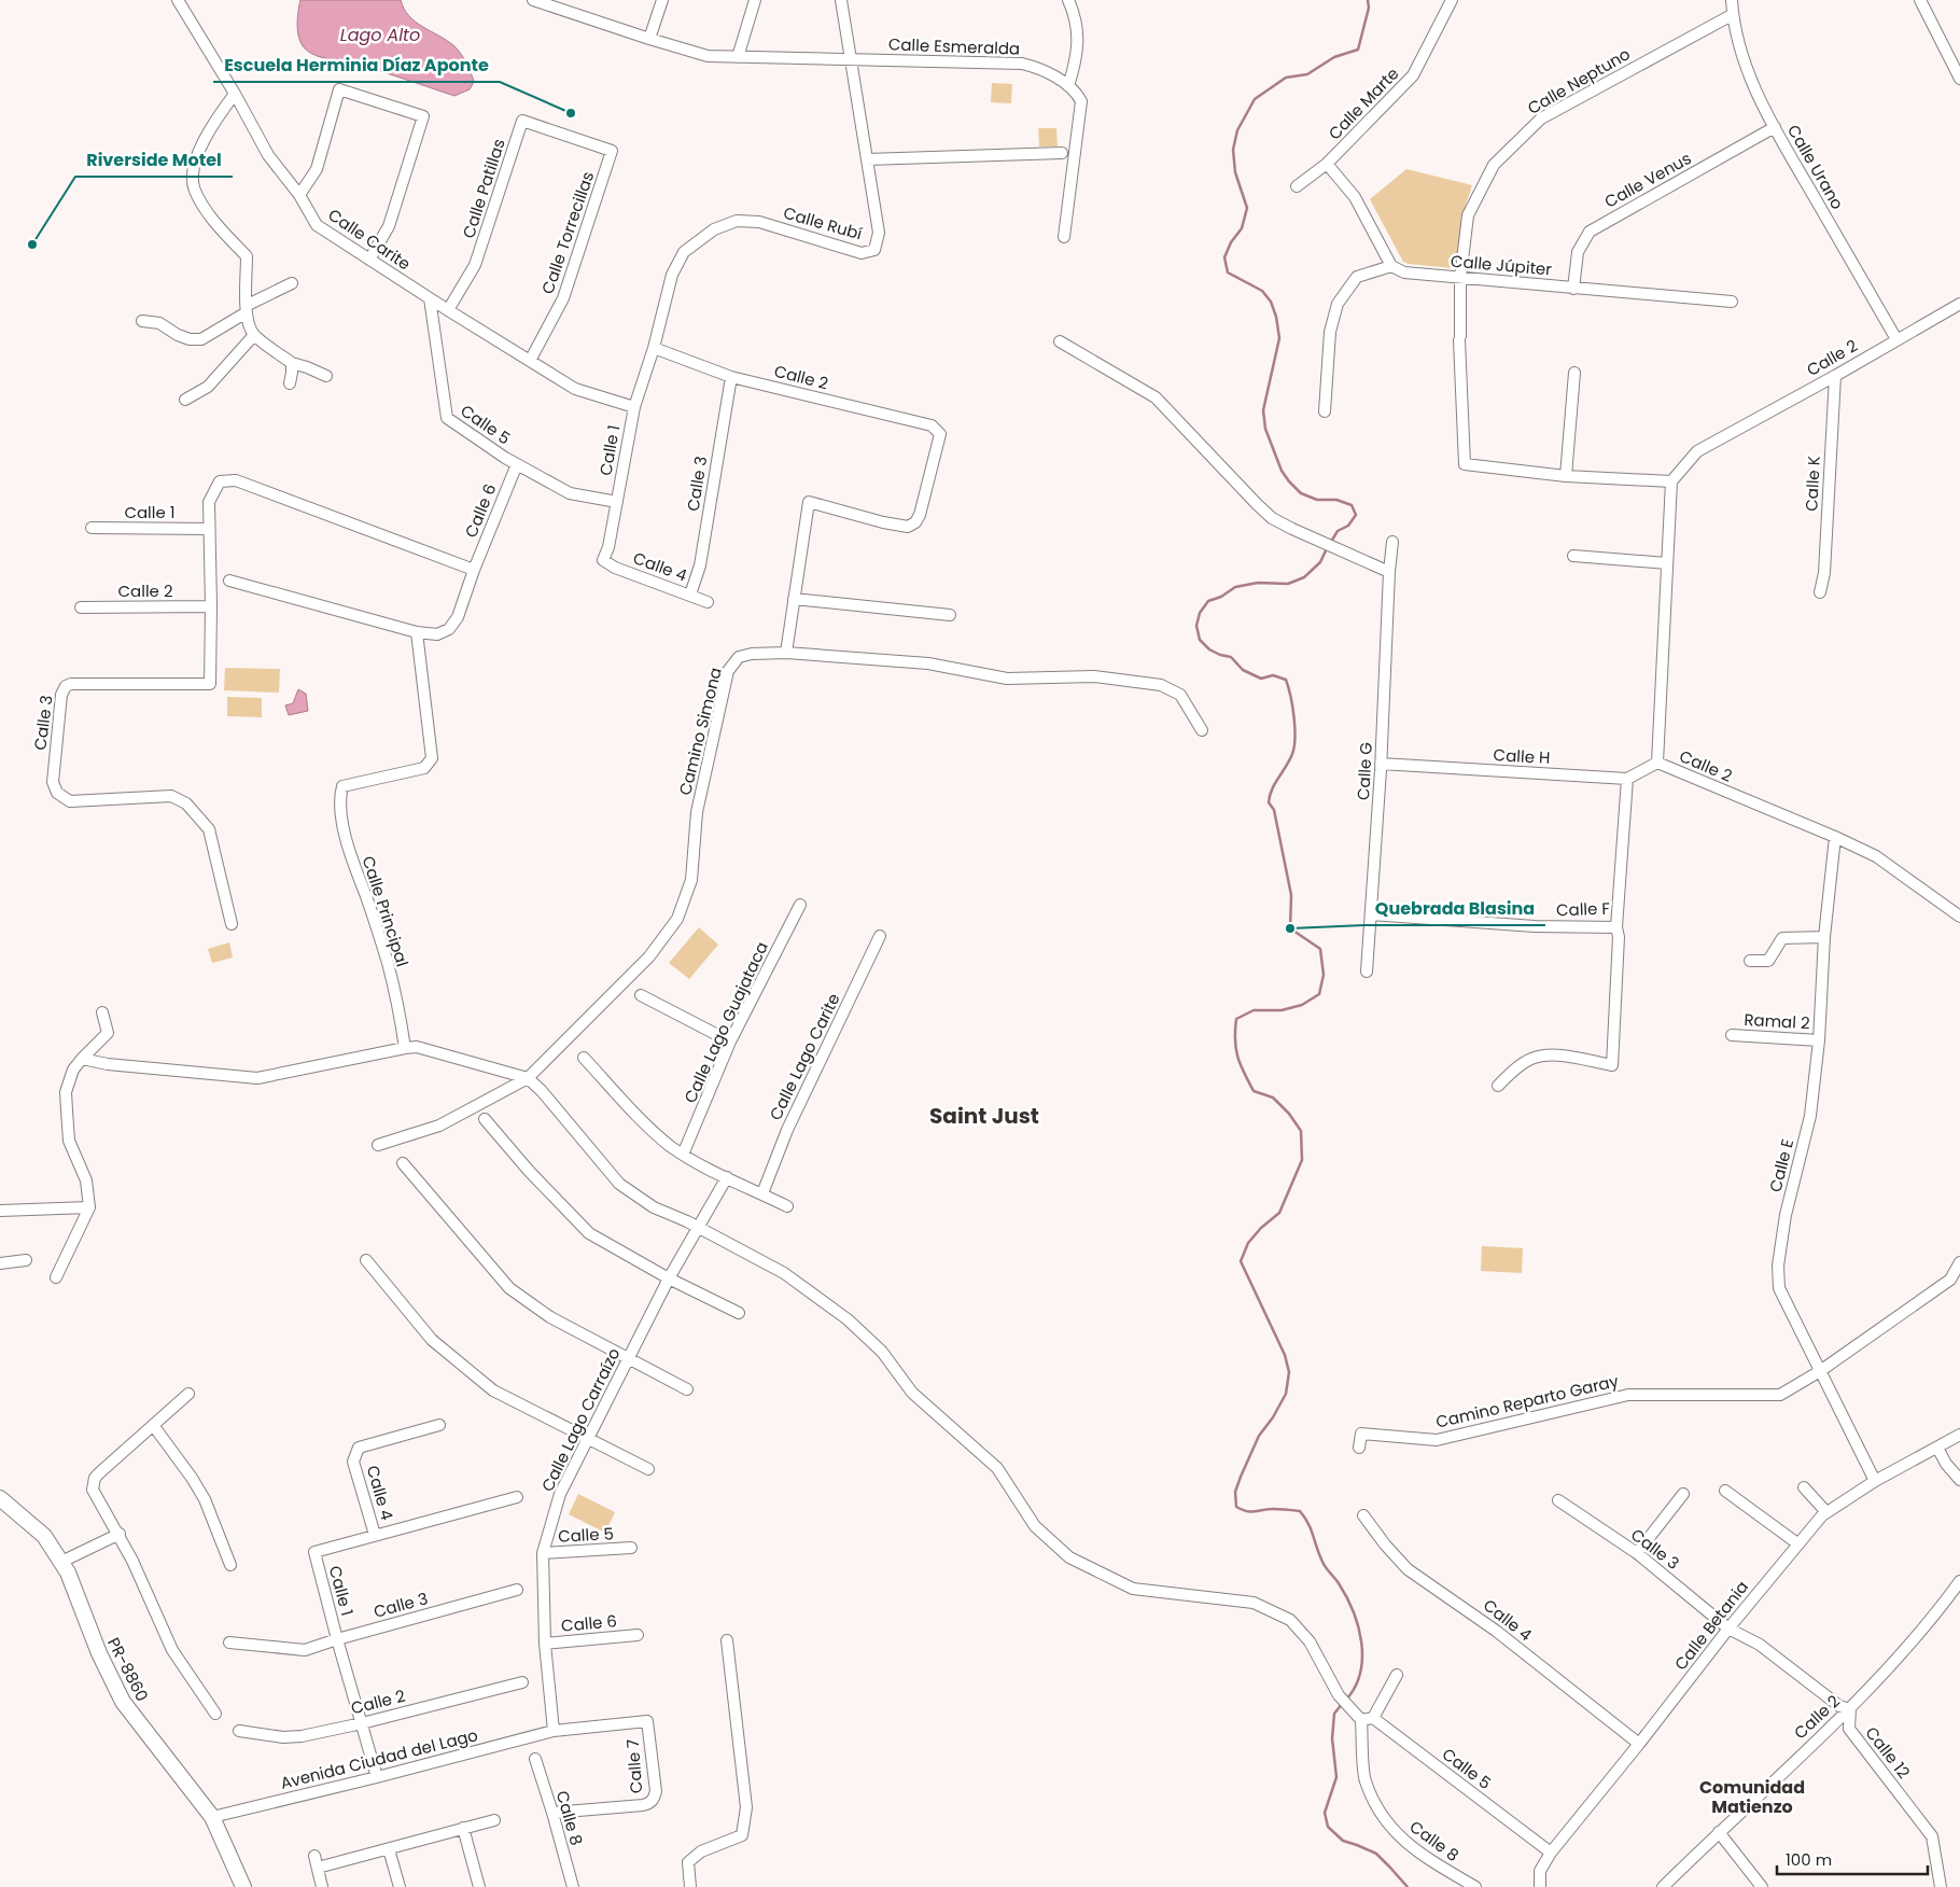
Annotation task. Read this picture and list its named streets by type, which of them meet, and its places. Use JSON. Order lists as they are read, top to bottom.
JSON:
{
  "streets": {
    "street": [
      "Calle Esmeralda",
      "Calle Neptuno",
      "Calle Marte",
      "Calle Urano",
      "Calle Venus",
      "Calle Patillas",
      "Calle Rubí",
      "Calle Torrecillas",
      "Calle Carite",
      "Calle Júpiter",
      "Calle 2",
      "Calle 5",
      "Calle 1",
      "Calle 3",
      "Calle K",
      "Calle 6",
      "Calle 4",
      "Camino Simona",
      "Calle H",
      "Calle G",
      "Calle F",
      "Calle Principal",
      "Ramal 2",
      "Calle Lago Guajataca",
      "Calle Lago Carite",
      "Calle E",
      "Camino Reparto Garay",
      "Calle Lago Carraízo",
      "Calle Betania",
      "PR-8860",
      "Calle 12",
      "Avenida Ciudad del Lago",
      "Calle 7",
      "Calle 8"
    ]
  },
  "crossings": [
    ["Calle Esmeralda", "Calle Rubí"],
    ["Calle Neptuno", "Calle Urano"],
    ["Calle Neptuno", "Calle Júpiter"],
    ["Calle Urano", "Calle Venus"],
    ["Calle Urano", "Calle 2"],
    ["Calle Venus", "Calle Júpiter"],
    ["Calle Patillas", "Calle Torrecillas"],
    ["Calle Patillas", "Calle Carite"],
    ["Calle Rubí", "Calle 2"],
    ["Calle Rubí", "Calle 1"],
    ["Calle Torrecillas", "Calle Carite"],
    ["Calle Carite", "Calle 5"],
    ["Calle Carite", "Calle 1"],
    ["Calle 2", "Calle 1"],
    ["Calle 2", "Calle 3"],
    ["Calle 2", "Calle K"],
    ["Calle 2", "Calle E"],
    ["Calle 2", "Calle 12"],
    ["Calle 5", "Calle 1"],
    ["Calle 5", "Calle 6"],
    ["Calle 5", "Camino Simona"],
    ["Calle 5", "Calle Lago Carraízo"],
    ["Calle 5", "Calle Betania"],
    ["Calle 5", "Calle 8"],
    ["Calle 1", "Calle 3"],
    ["Calle 1", "Calle 4"],
    ["Calle 1", "Avenida Ciudad del Lago"],
    ["Calle 3", "Calle 6"],
    ["Calle 3", "Calle 4"],
    ["Calle 3", "Calle Betania"],
    ["Calle 6", "Calle Principal"],
    ["Calle 6", "Calle Lago Carraízo"],
    ["Calle 4", "Calle Betania"],
    ["Calle H", "Calle G"],
    ["Calle H", "Calle F"],
    ["Calle G", "Calle F"],
    ["Ramal 2", "Calle E"],
    ["Calle E", "Camino Reparto Garay"],
    ["Calle E", "Calle Betania"],
    ["Calle Lago Carraízo", "Avenida Ciudad del Lago"],
    ["Calle Lago Carraízo", "Calle 7"],
    ["PR-8860", "Avenida Ciudad del Lago"],
    ["Avenida Ciudad del Lago", "Calle 7"],
    ["Calle 7", "Calle 8"]
  ],
  "districts": ["Saint Just", "Comunidad Matienzo"],
  "water": ["Lago Alto"],
  "places": ["Escuela Herminia Díaz Aponte", "Riverside Motel", "Quebrada Blasina"],
  "scale_bar": "100 m"
}
